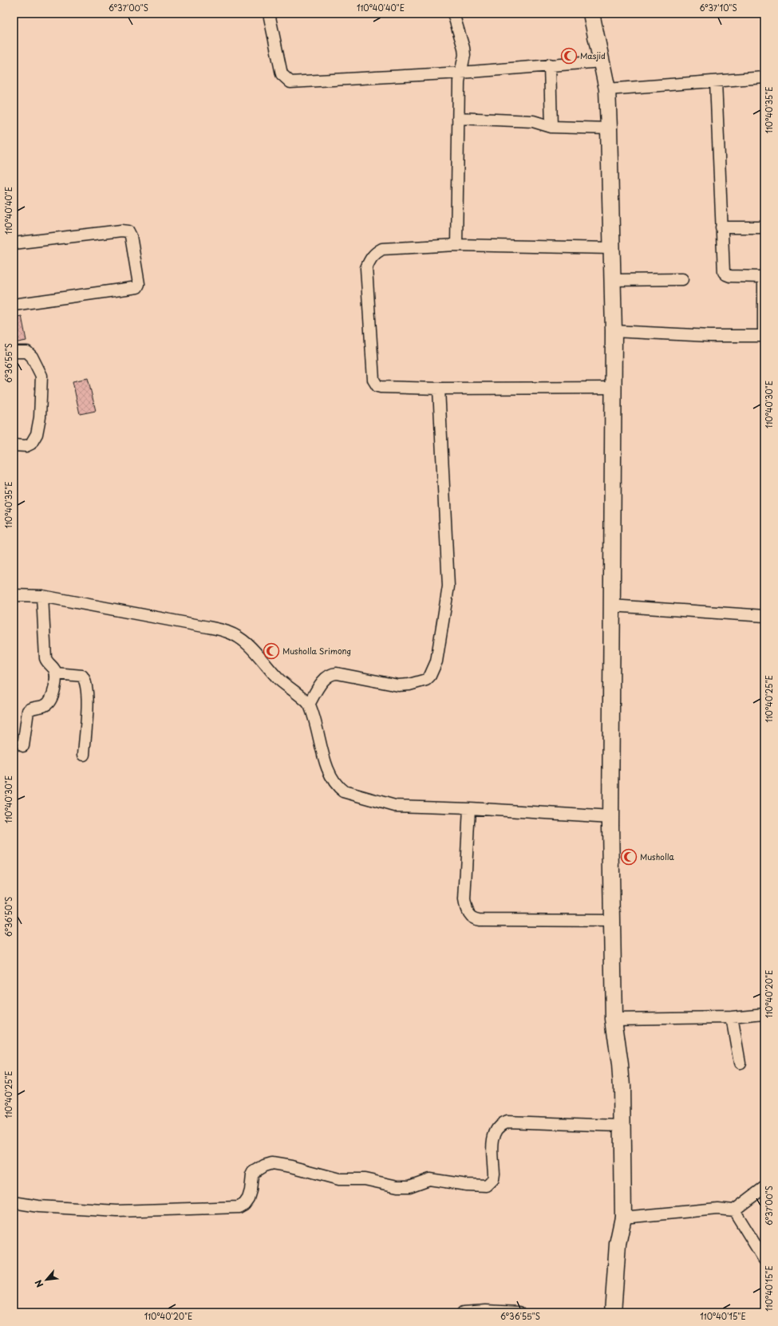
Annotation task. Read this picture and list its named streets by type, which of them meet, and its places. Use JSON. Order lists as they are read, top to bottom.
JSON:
{
  "places": {
    "mosque": ["Masjid", "Musholla Srimong", "Musholla"]
  },
  "north": "bottom left",
  "coordinates": [
    "6°37'00\"S",
    "110°40'40\"E",
    "6°37'10\"S",
    "110°40'35\"E",
    "6°36'55\"S",
    "110°40'30\"E",
    "110°40'25\"E",
    "6°36'50\"S",
    "110°40'20\"E",
    "110°40'15\"E"
  ]
}
